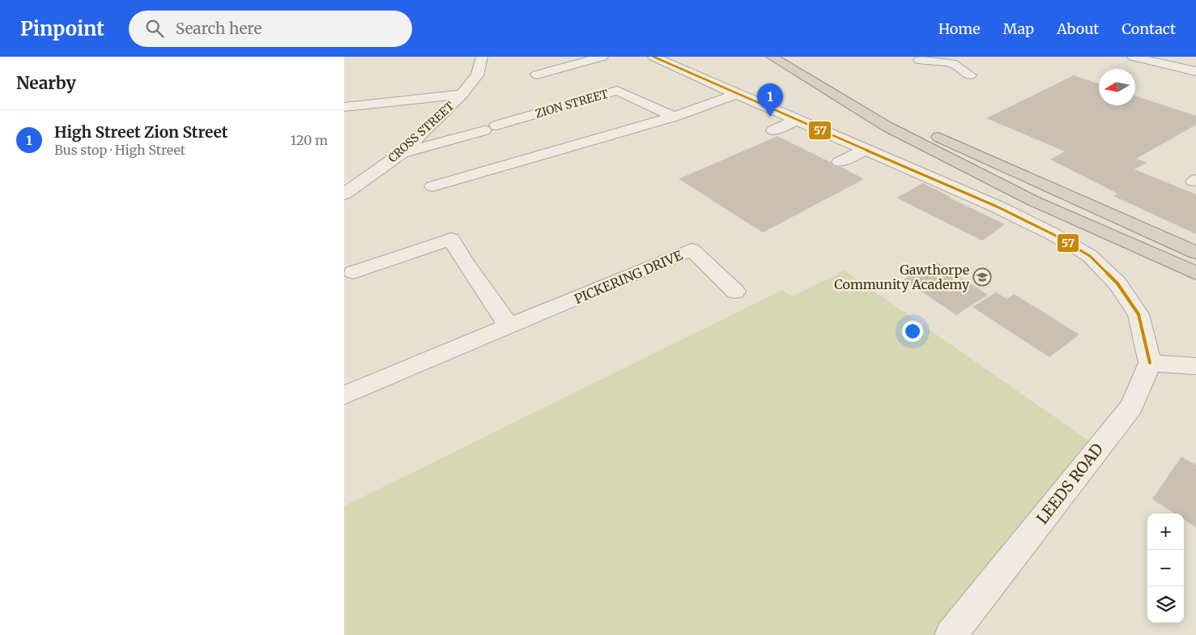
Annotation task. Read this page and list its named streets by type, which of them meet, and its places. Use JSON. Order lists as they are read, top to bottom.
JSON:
{
  "streets": {
    "street": [
      "ZION STREET",
      "CROSS STREET",
      "PICKERING DRIVE",
      "LEEDS ROAD"
    ]
  },
  "crossings": [
    ["ZION STREET", "CROSS STREET"]
  ],
  "places": {
    "school or university": ["Gawthorpe Community Academy"]
  },
  "lines": ["transit line 57"],
  "north": "left",
  "page": {
    "header": "Pinpoint",
    "search": "Search here",
    "nav": [
      "Home",
      "Map",
      "About",
      "Contact"
    ],
    "heading": "Nearby",
    "pins": "1",
    "list": [
      {
        "mark": "1",
        "name": "High Street Zion Street",
        "note": "Bus stop · High Street",
        "value": "120 m"
      }
    ],
    "map_buttons": ["+", "−"]
  }
}
